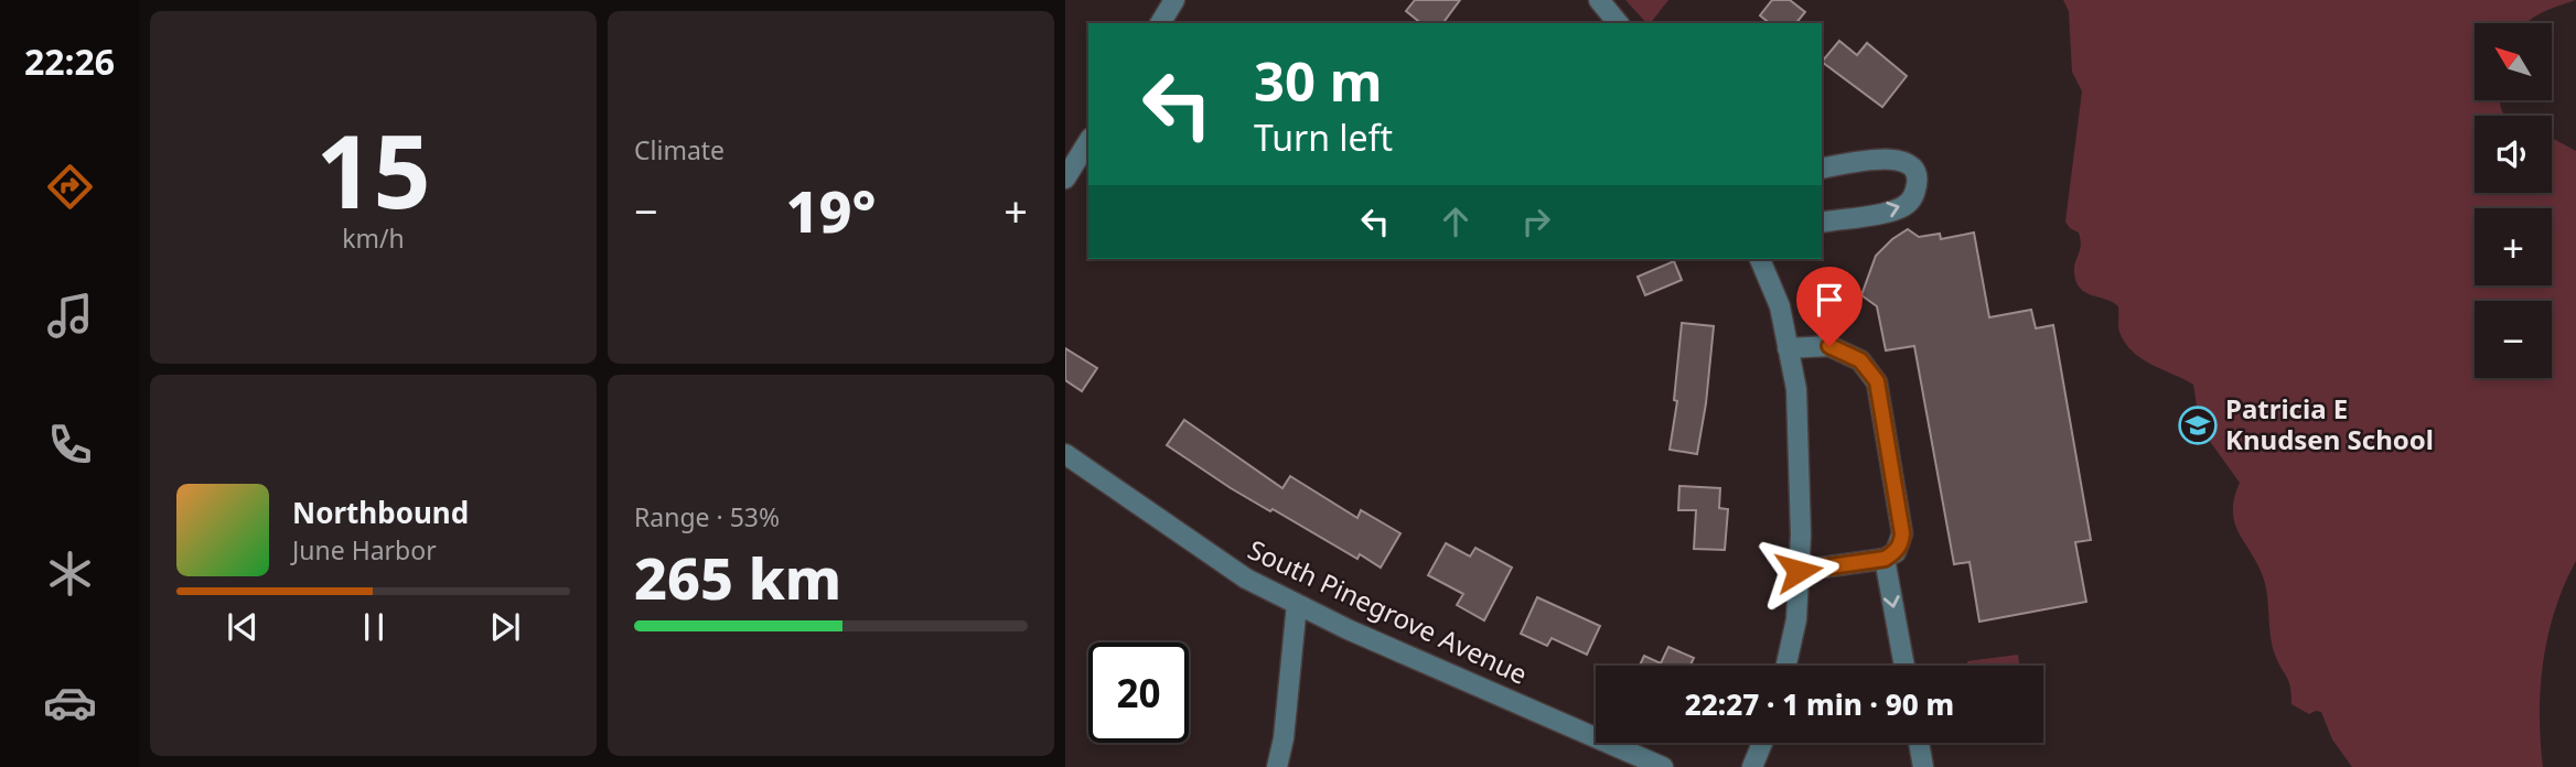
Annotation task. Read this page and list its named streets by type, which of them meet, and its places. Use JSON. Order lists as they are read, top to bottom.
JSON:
{
  "streets": {
    "street": ["South Pinegrove Avenue"]
  },
  "places": {
    "school or university": ["Patricia E Knudsen School"]
  },
  "north": "top left",
  "page": {
    "tabs": "22:26",
    "tile": [
      ["15", "km/h"],
      "Climate",
      ["Range · 53%", "265 km"]
    ],
    "map_buttons": ["+", "−"],
    "turn": ["30 m", "Turn left"],
    "heat": ["−", "19°", "+"],
    "song": ["Northbound", "June Harbor"],
    "limit": "20",
    "trip": "22:27 · 1 min · 90 m"
  }
}
